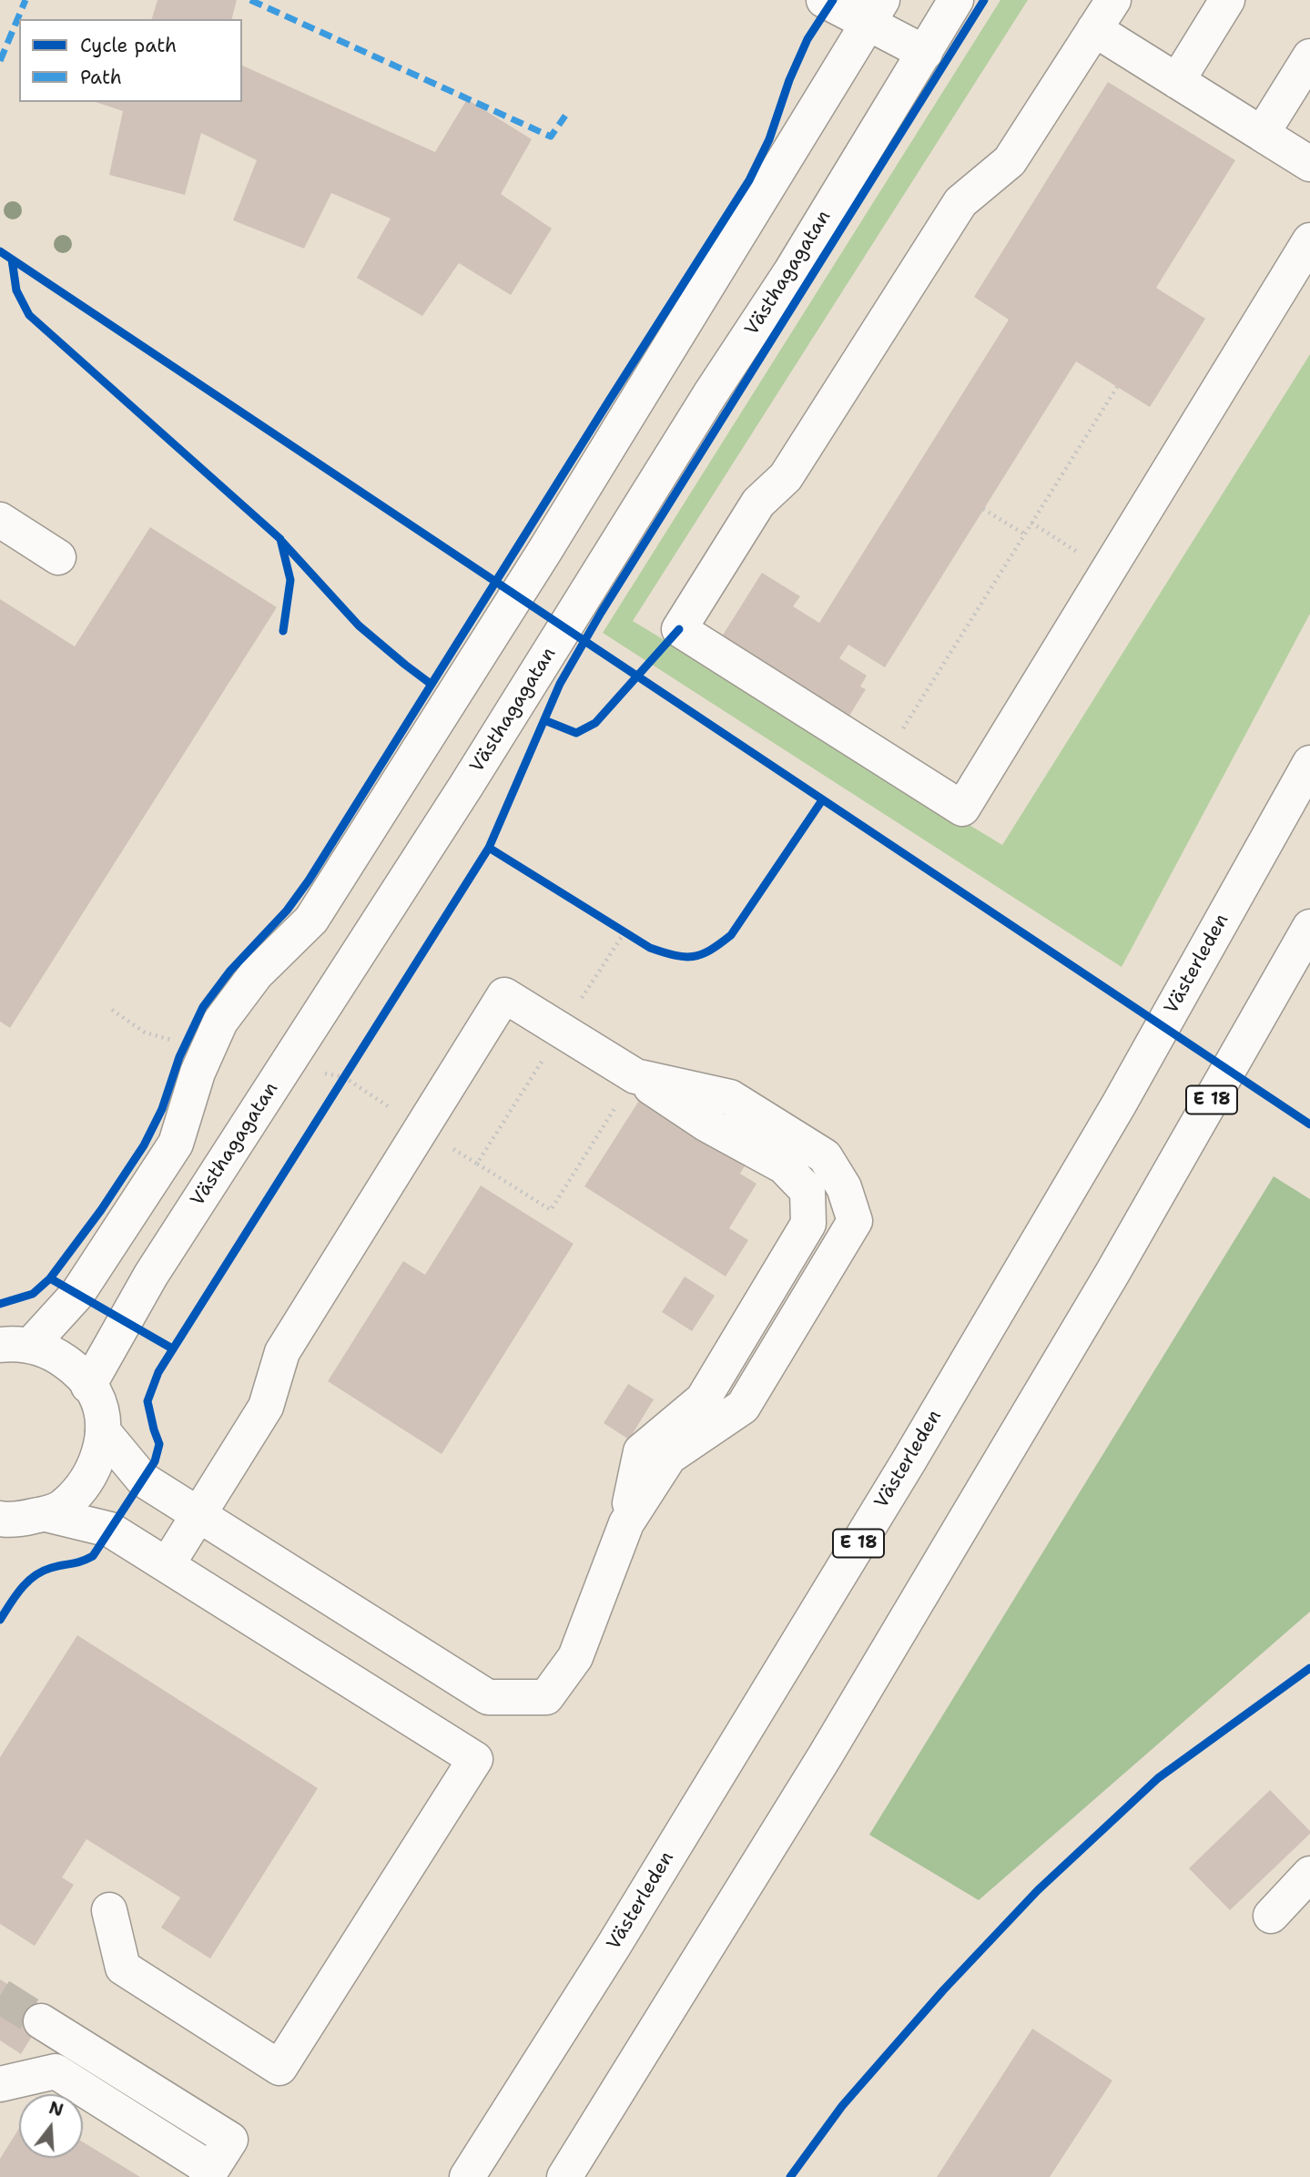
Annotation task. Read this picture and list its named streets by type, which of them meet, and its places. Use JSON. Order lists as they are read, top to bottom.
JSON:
{
  "streets": {
    "main road": ["Västhagagatan", "Västerleden", "E 18"]
  },
  "legend": ["Cycle path", "Path"],
  "north": "top"
}
